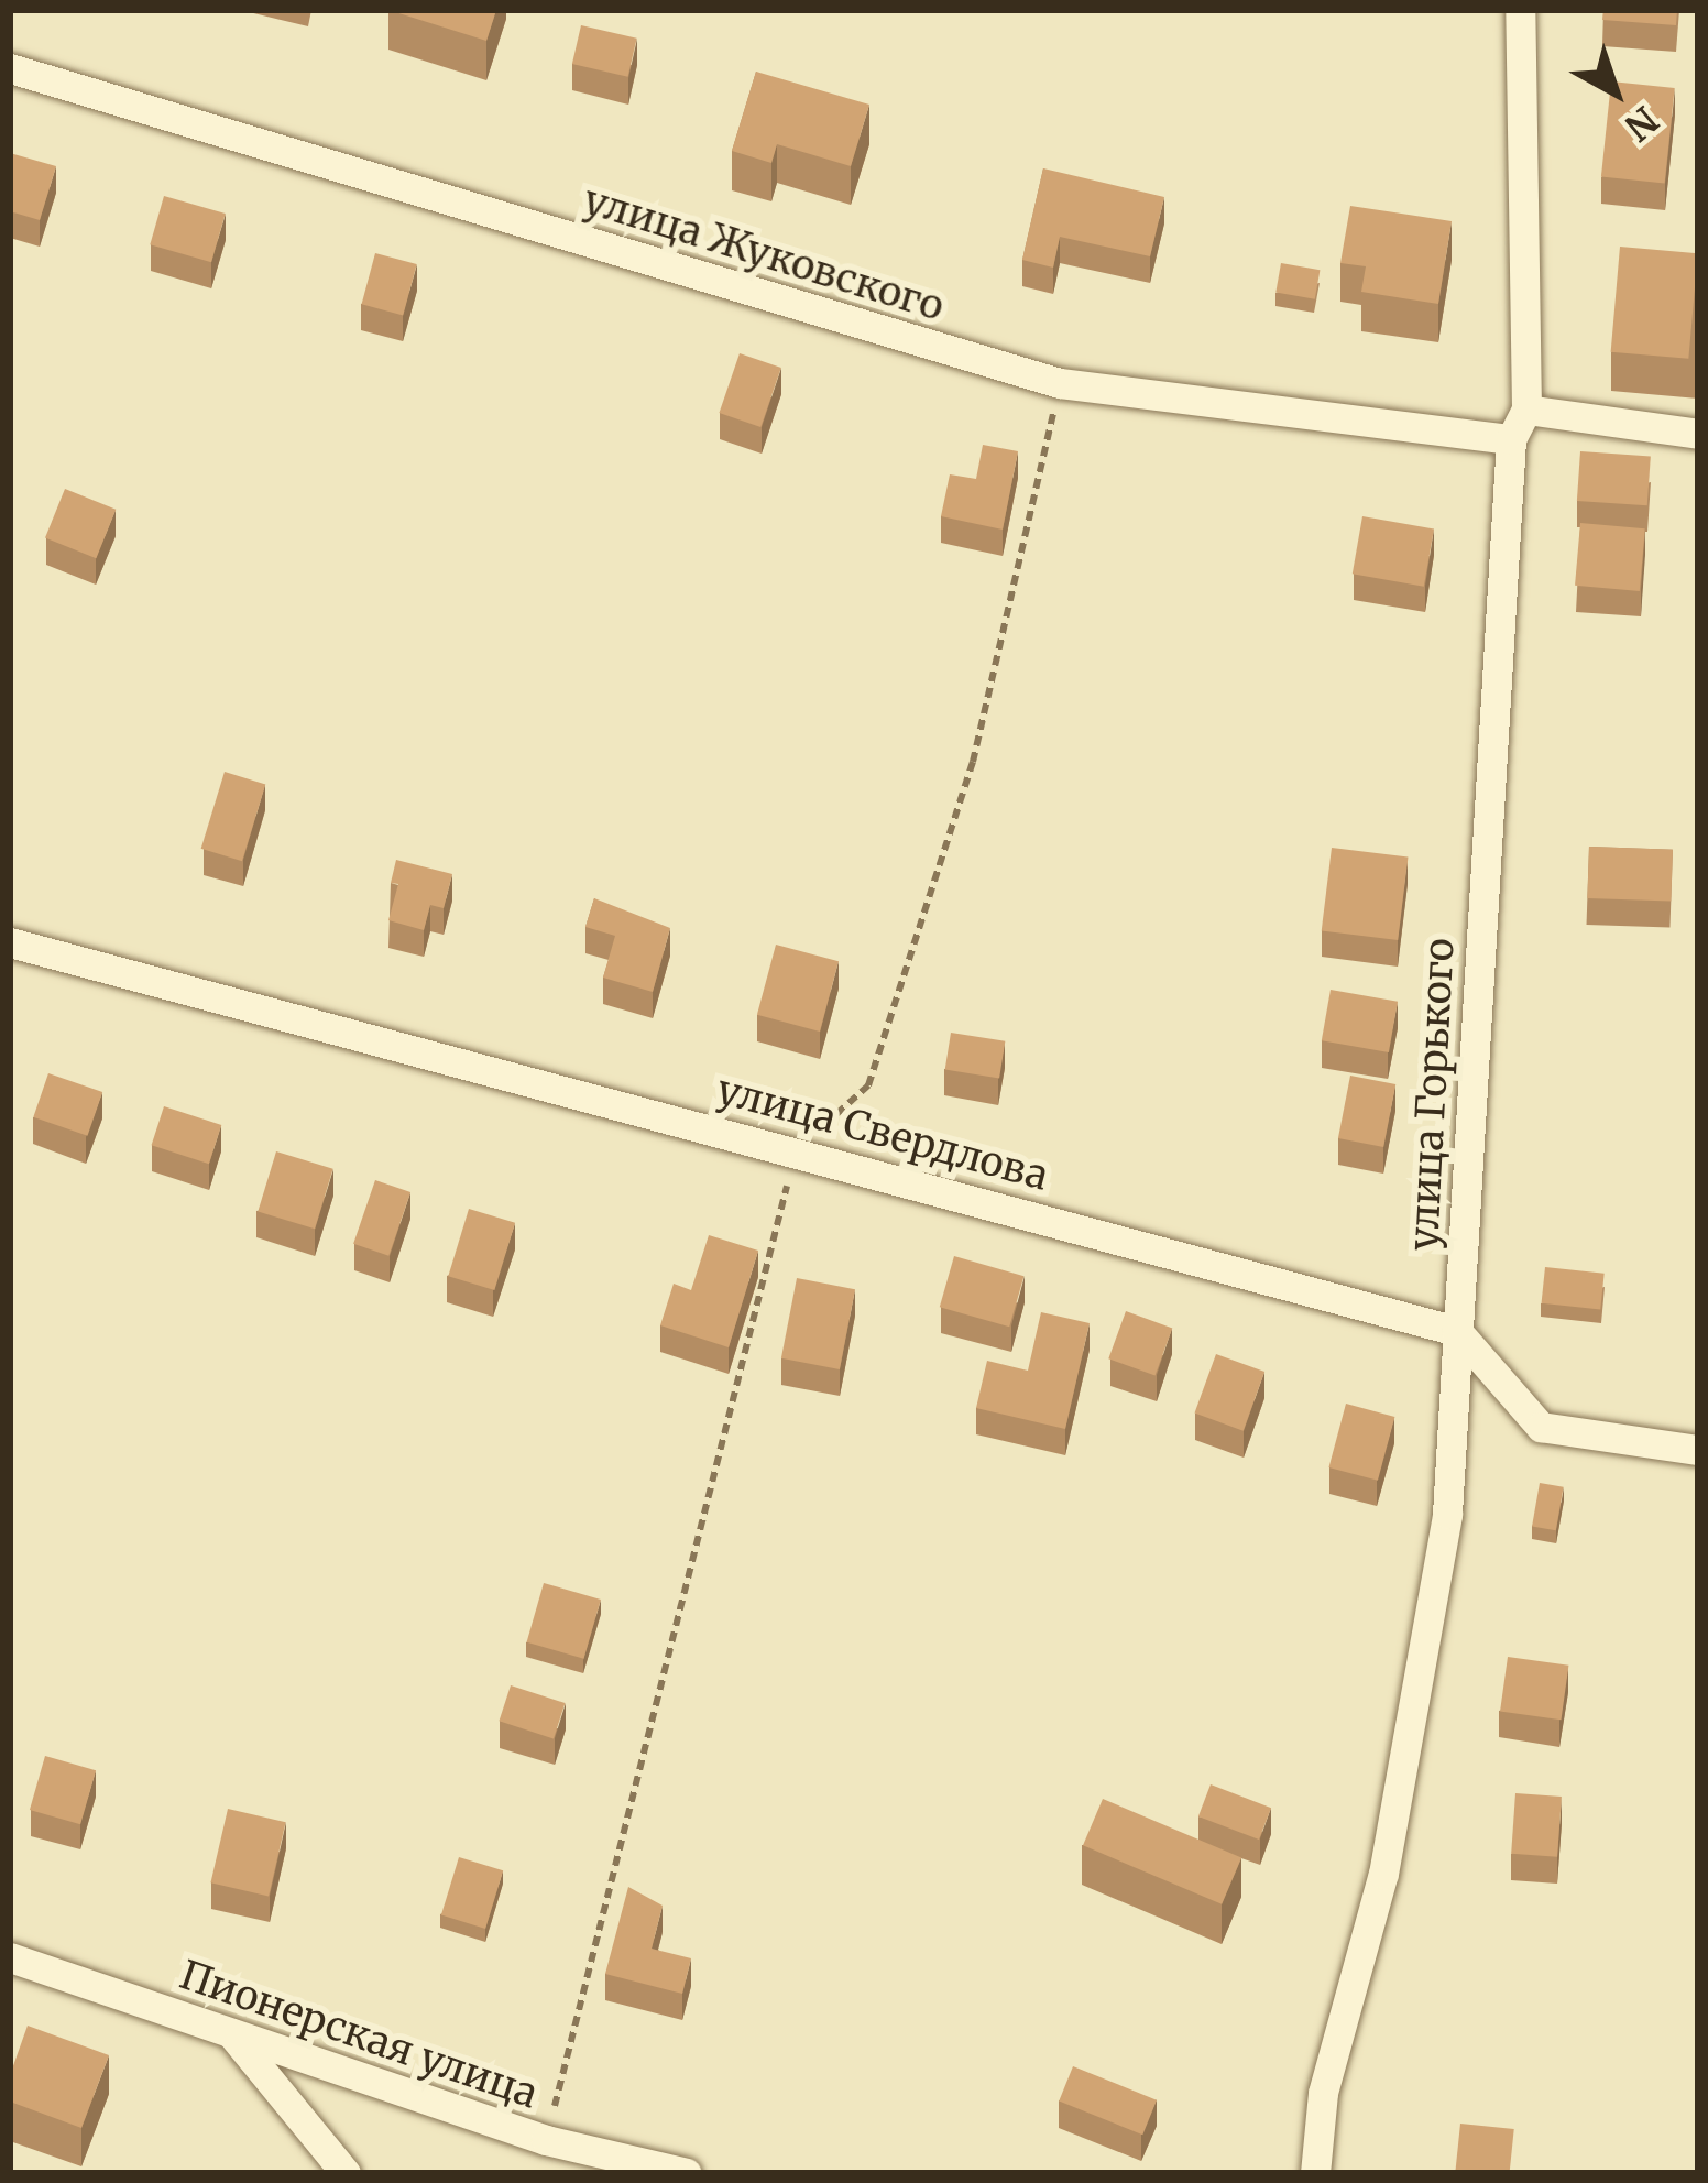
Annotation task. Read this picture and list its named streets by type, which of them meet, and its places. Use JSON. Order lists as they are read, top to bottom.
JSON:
{
  "streets": {
    "street": [
      "улица Жуковского",
      "улица Горького",
      "улица Свердлова",
      "Пионерская улица"
    ]
  },
  "crossings": [
    ["улица Жуковского", "улица Горького"],
    ["улица Горького", "улица Свердлова"]
  ],
  "north": "bottom right"
}
